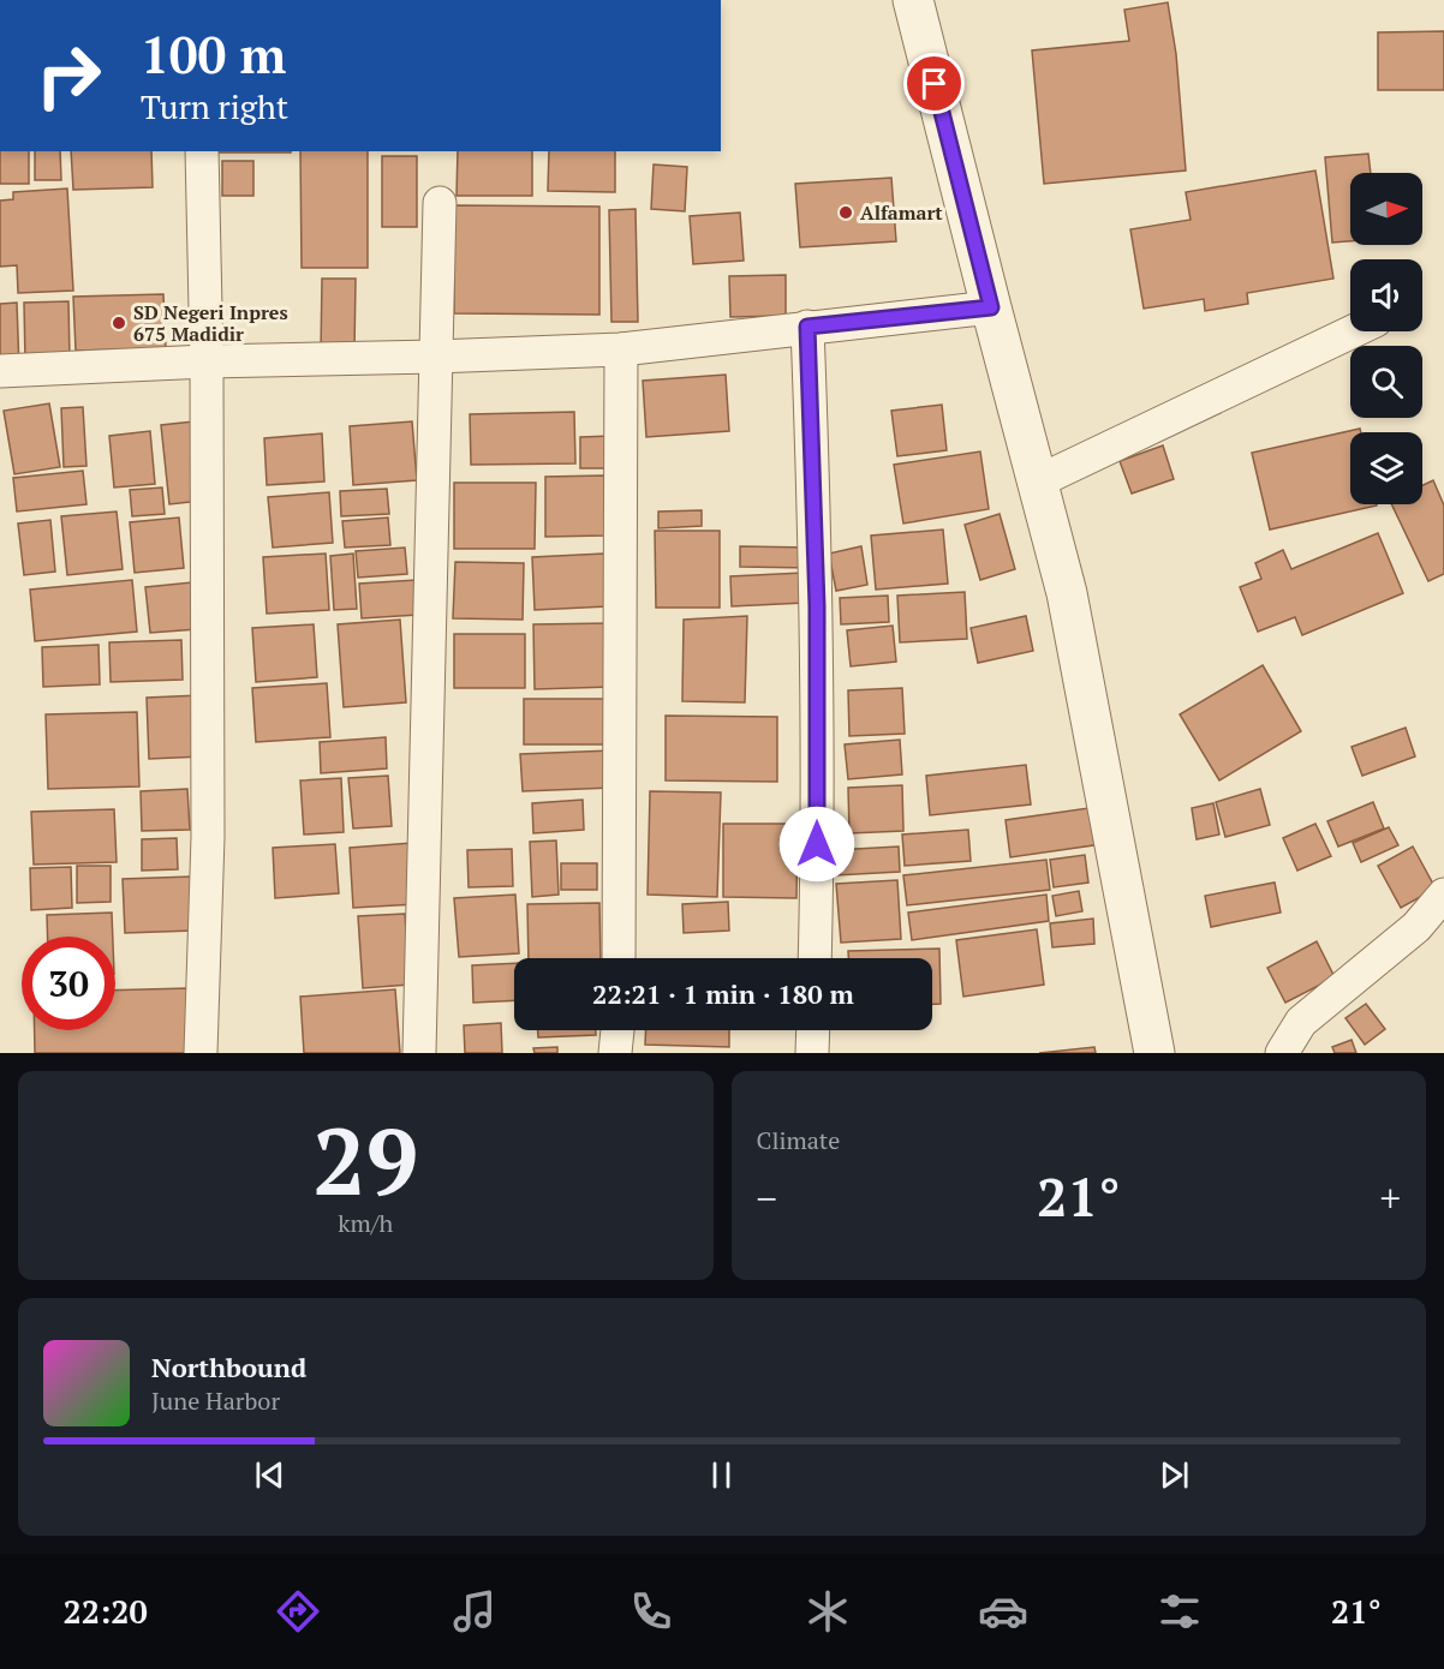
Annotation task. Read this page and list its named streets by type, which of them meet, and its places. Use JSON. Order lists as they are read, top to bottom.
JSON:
{
  "places": ["Alfamart", "SD Negeri Inpres 675 Madidir"],
  "north": "right",
  "page": {
    "turn": ["100 m", "Turn right"],
    "limit": "30",
    "trip": "22:21 · 1 min · 180 m",
    "tile": [
      ["29", "km/h"],
      "Climate"
    ],
    "heat": ["−", "21°", "+"],
    "song": ["Northbound", "June Harbor"],
    "tabs": ["22:20", "21°"]
  }
}
